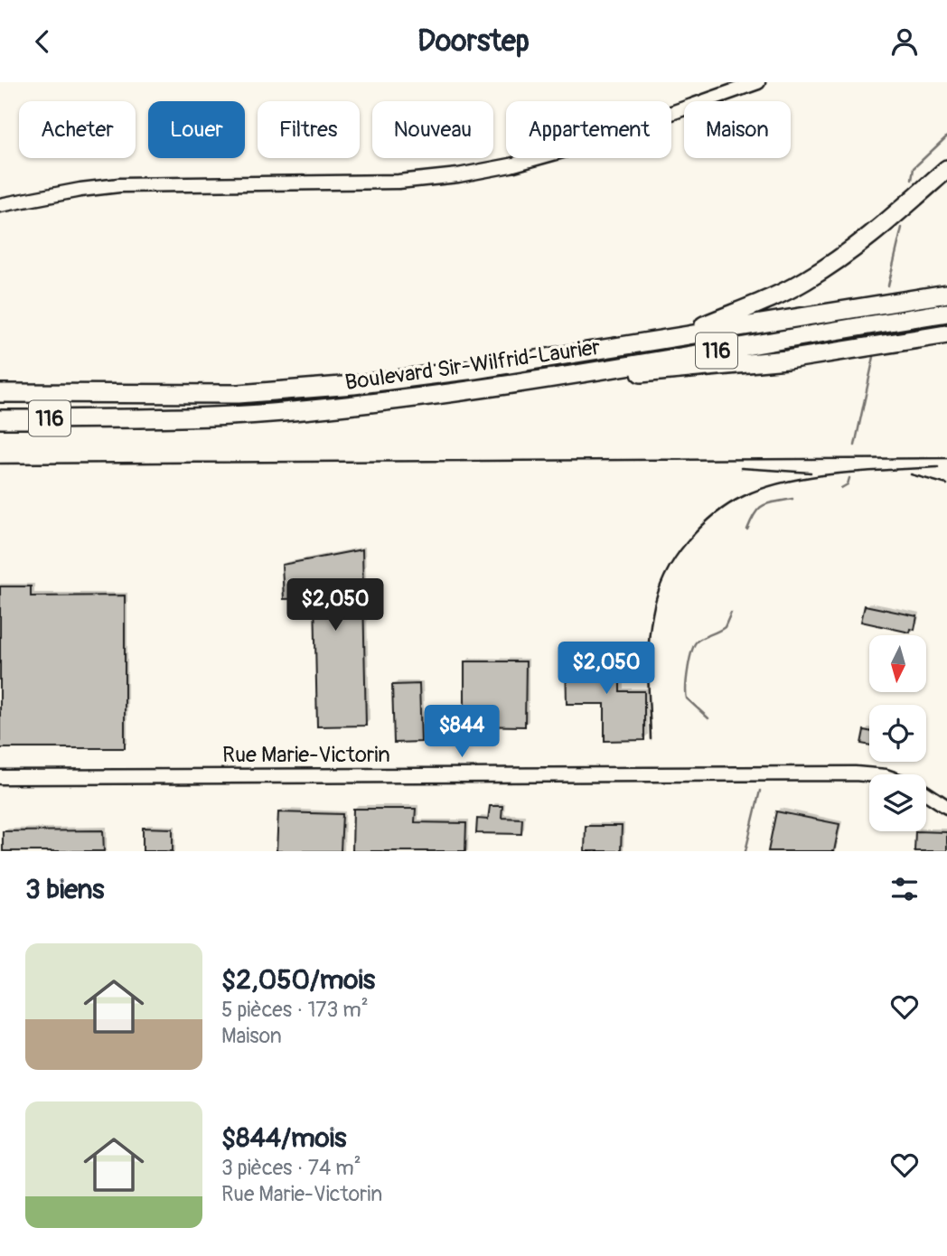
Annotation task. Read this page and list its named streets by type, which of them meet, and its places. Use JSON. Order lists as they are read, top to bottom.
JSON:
{
  "streets": {
    "highway": ["116", "Boulevard Sir-Wilfrid-Laurier"],
    "street": ["Rue Marie-Victorin"]
  },
  "north": "bottom",
  "page": {
    "header": "Doorstep",
    "chip": [
      "Acheter",
      "Louer",
      "Filtres",
      "Nouveau",
      "Appartement",
      "Maison"
    ],
    "price": ["$2,050", "$2,050", "$844"],
    "heading": "3 biens",
    "list": [
      {
        "name": "$2,050/mois",
        "note": "5 pièces · 173 m² · Maison"
      },
      {
        "name": "$844/mois",
        "note": "3 pièces · 74 m² · Rue Marie-Victorin"
      }
    ]
  }
}
